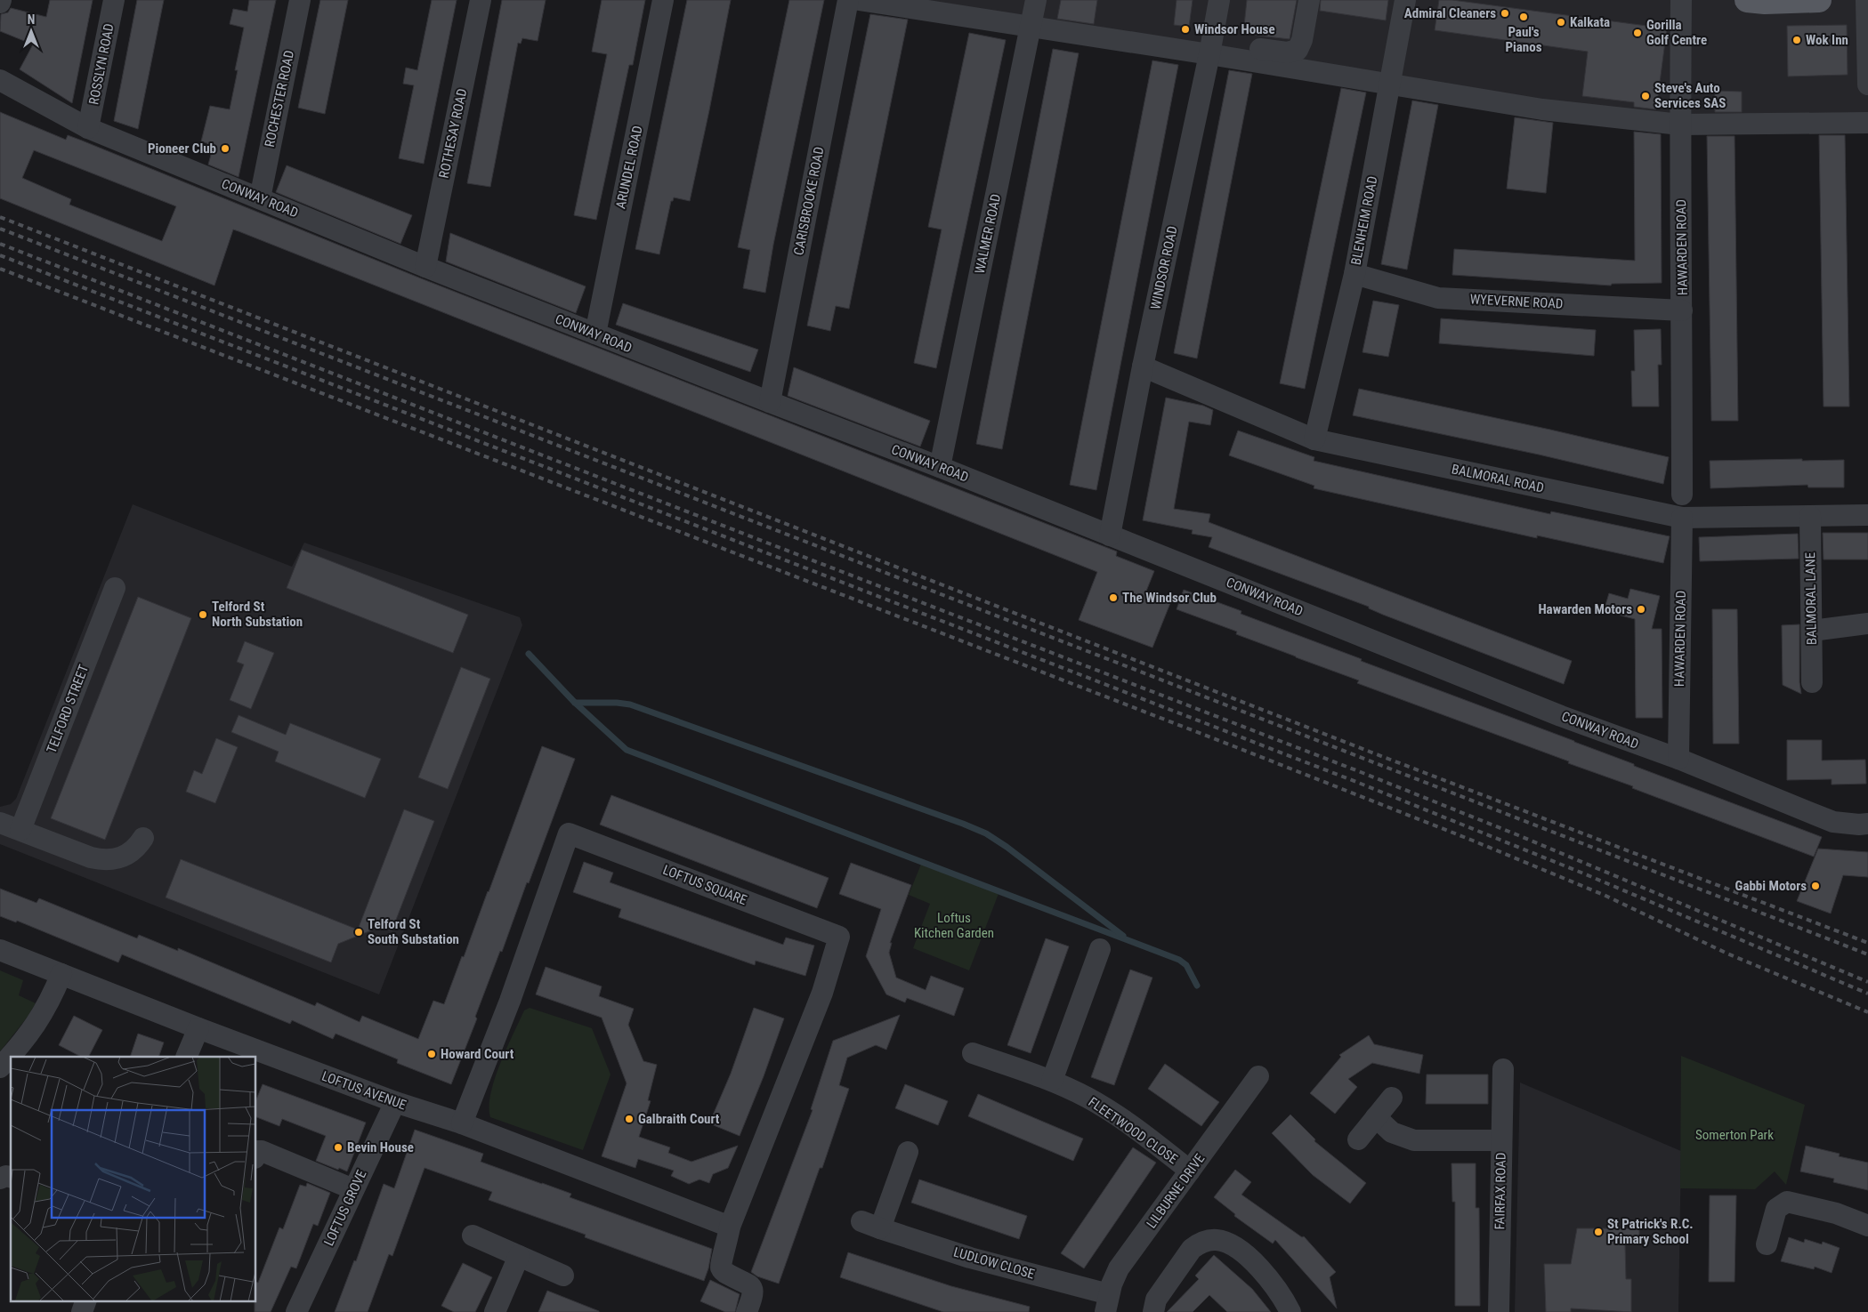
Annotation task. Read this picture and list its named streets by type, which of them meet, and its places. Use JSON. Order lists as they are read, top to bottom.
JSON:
{
  "streets": {
    "street": [
      "ROSSLYN ROAD",
      "ROCHESTER ROAD",
      "ROTHESAY ROAD",
      "ARUNDEL ROAD",
      "CONWAY ROAD",
      "CARISBROOKE ROAD",
      "BLENHEIM ROAD",
      "WALMER ROAD",
      "HAWARDEN ROAD",
      "WINDSOR ROAD",
      "WYEVERNE ROAD",
      "BALMORAL ROAD",
      "BALMORAL LANE",
      "TELFORD STREET",
      "LOFTUS SQUARE",
      "LOFTUS AVENUE",
      "FLEETWOOD CLOSE",
      "LILBURNE DRIVE",
      "FAIRFAX ROAD",
      "LOFTUS GROVE",
      "LUDLOW CLOSE"
    ]
  },
  "crossings": [
    ["ROSSLYN ROAD", "CONWAY ROAD"],
    ["ROCHESTER ROAD", "CONWAY ROAD"],
    ["ROTHESAY ROAD", "CONWAY ROAD"],
    ["ARUNDEL ROAD", "CONWAY ROAD"],
    ["CONWAY ROAD", "CARISBROOKE ROAD"],
    ["CONWAY ROAD", "WALMER ROAD"],
    ["CONWAY ROAD", "HAWARDEN ROAD"],
    ["CONWAY ROAD", "WINDSOR ROAD"],
    ["BLENHEIM ROAD", "WYEVERNE ROAD"],
    ["BLENHEIM ROAD", "BALMORAL ROAD"],
    ["HAWARDEN ROAD", "WYEVERNE ROAD"],
    ["HAWARDEN ROAD", "BALMORAL ROAD"],
    ["WINDSOR ROAD", "BALMORAL ROAD"],
    ["BALMORAL ROAD", "BALMORAL LANE"],
    ["LOFTUS SQUARE", "LOFTUS AVENUE"],
    ["LOFTUS AVENUE", "LOFTUS GROVE"],
    ["FLEETWOOD CLOSE", "LILBURNE DRIVE"],
    ["LILBURNE DRIVE", "LUDLOW CLOSE"]
  ],
  "parks": ["Loftus Kitchen Garden", "Somerton Park"],
  "places": [
    "Admiral Cleaners",
    "Paul's Pianos",
    "Kalkata",
    "Windsor House",
    "Gorilla Golf Centre",
    "Wok Inn",
    "Steve's Auto Services SAS",
    "Pioneer Club",
    "The Windsor Club",
    "Hawarden Motors",
    "Telford St North Substation",
    "Gabbi Motors",
    "Telford St South Substation",
    "Howard Court",
    "Galbraith Court",
    "Bevin House",
    "St Patrick's R.C. Primary School"
  ],
  "north": "top"
}
